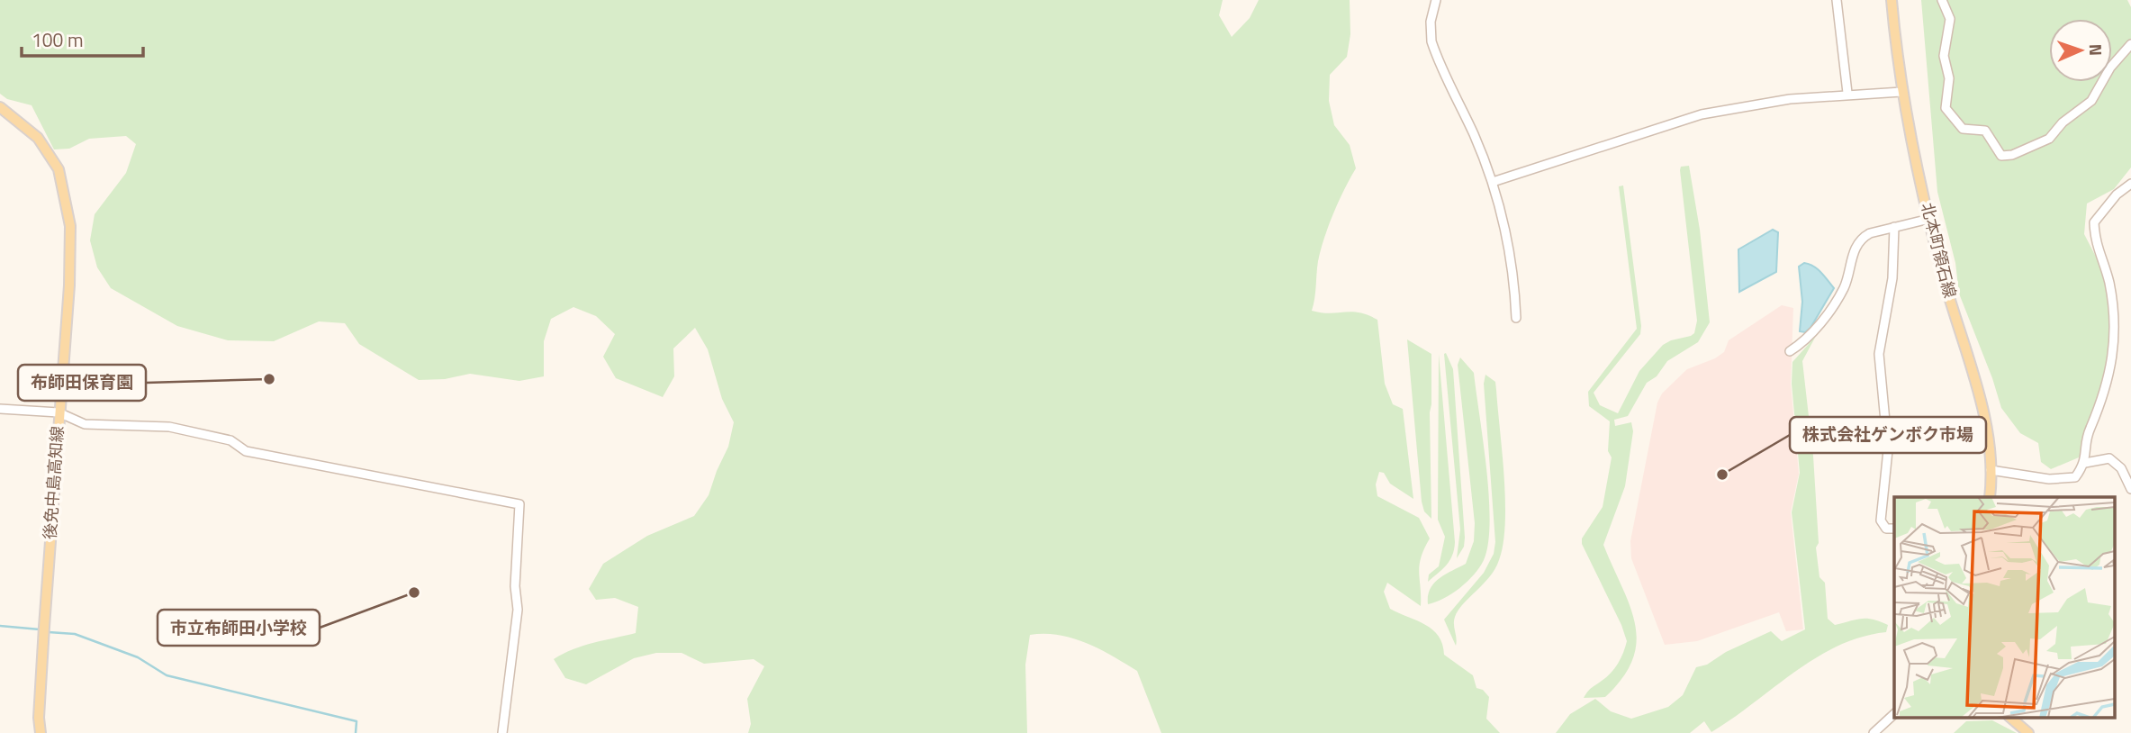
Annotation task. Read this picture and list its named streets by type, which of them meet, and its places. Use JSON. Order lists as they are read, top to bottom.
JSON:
{
  "streets": {
    "main road": ["北本町領石線", "後免中島高知線"]
  },
  "places": ["布師田保育園", "株式会社ゲンボク市場", "市立布師田小学校"],
  "scale_bar": "100 m",
  "north": "right"
}
